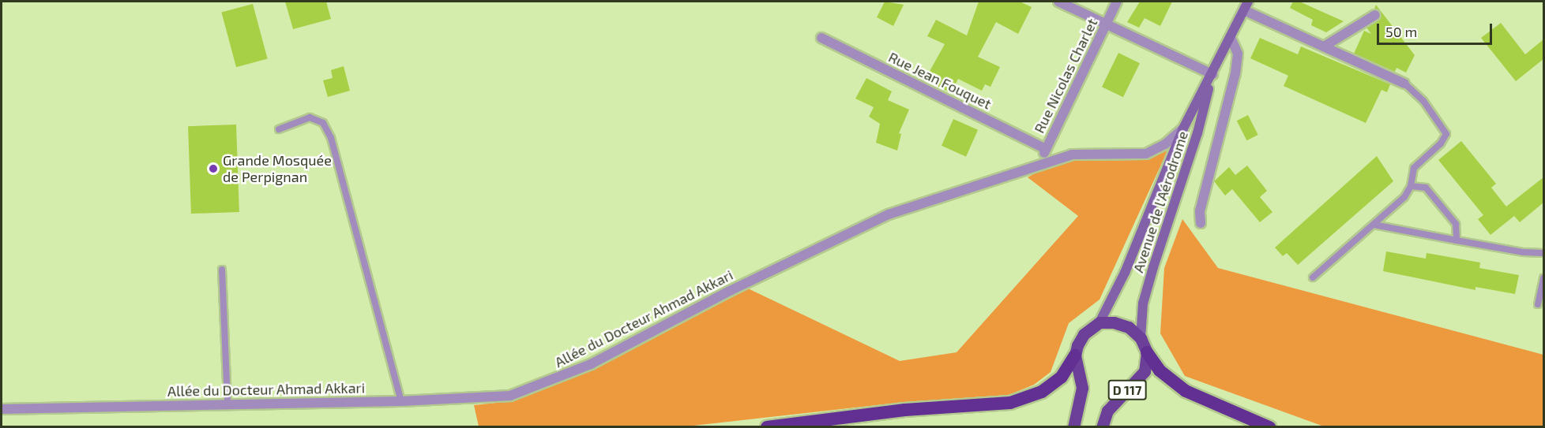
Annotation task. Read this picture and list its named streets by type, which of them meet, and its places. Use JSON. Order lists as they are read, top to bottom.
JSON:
{
  "streets": {
    "main road": ["Avenue de l'Aérodrome", "D 117"],
    "street": ["Rue Nicolas Charlet", "Rue Jean Fouquet", "Allée du Docteur Ahmad Akkari"]
  },
  "crossings": [
    ["Rue Nicolas Charlet", "Rue Jean Fouquet"],
    ["Rue Nicolas Charlet", "Allée du Docteur Ahmad Akkari"],
    ["Avenue de l'Aérodrome", "Allée du Docteur Ahmad Akkari"]
  ],
  "places": ["Grande Mosquée de Perpignan"],
  "scale_bar": "50 m"
}
